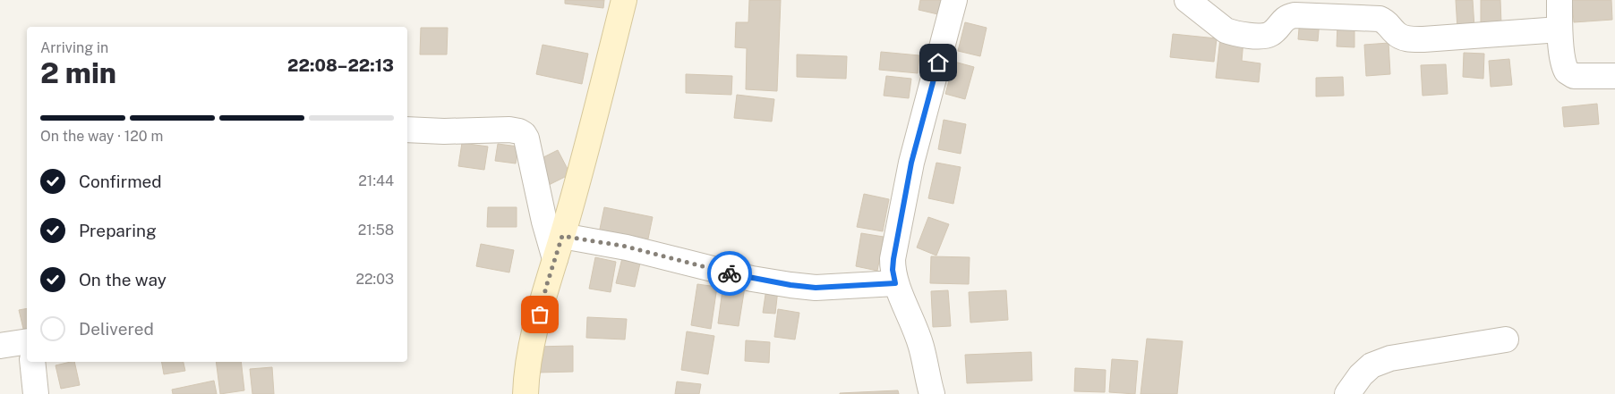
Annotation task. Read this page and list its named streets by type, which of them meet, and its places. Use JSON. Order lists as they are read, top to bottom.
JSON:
{
  "page": {
    "heading": ["2 min", "Arriving in", "22:08–22:13"],
    "bar": "On the way · 120 m",
    "list": [
      ["Confirmed", "21:44"],
      ["Preparing", "21:58"],
      ["On the way", "22:03"],
      "Delivered"
    ]
  }
}
